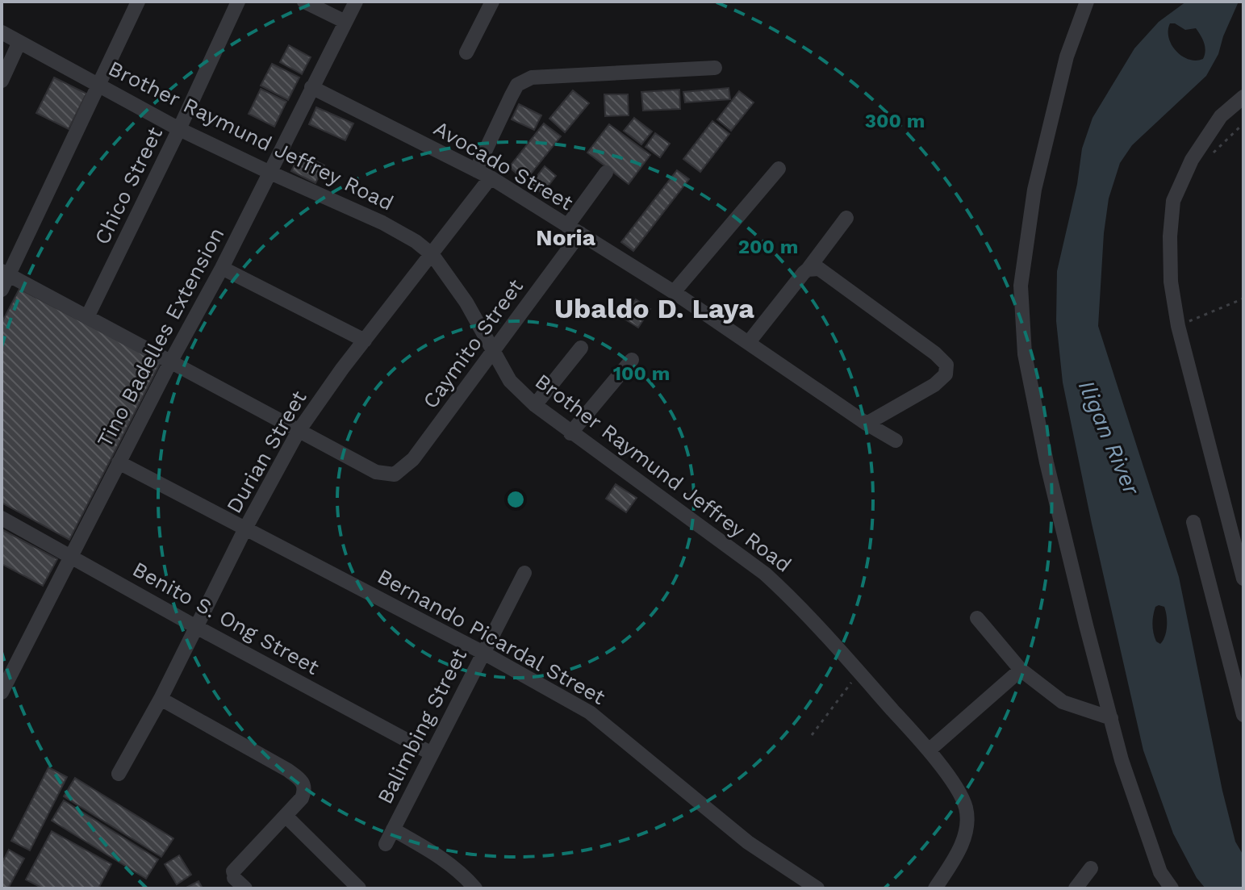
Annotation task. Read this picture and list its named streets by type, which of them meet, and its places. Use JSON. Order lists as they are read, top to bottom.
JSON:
{
  "streets": {
    "street": [
      "Brother Raymund Jeffrey Road",
      "Avocado Street",
      "Chico Street",
      "Tino Badelles Extension",
      "Caymito Street",
      "Durian Street",
      "Benito S. Ong Street",
      "Bernando Picardal Street",
      "Balimbing Street"
    ]
  },
  "crossings": [
    ["Brother Raymund Jeffrey Road", "Chico Street"],
    ["Brother Raymund Jeffrey Road", "Tino Badelles Extension"],
    ["Brother Raymund Jeffrey Road", "Caymito Street"],
    ["Brother Raymund Jeffrey Road", "Durian Street"],
    ["Avocado Street", "Tino Badelles Extension"],
    ["Avocado Street", "Caymito Street"],
    ["Avocado Street", "Durian Street"],
    ["Tino Badelles Extension", "Benito S. Ong Street"],
    ["Tino Badelles Extension", "Bernando Picardal Street"],
    ["Caymito Street", "Durian Street"],
    ["Durian Street", "Benito S. Ong Street"],
    ["Durian Street", "Bernando Picardal Street"],
    ["Benito S. Ong Street", "Balimbing Street"],
    ["Bernando Picardal Street", "Balimbing Street"]
  ],
  "districts": ["Noria", "Ubaldo D. Laya"],
  "water": ["Iligan River"],
  "rings": ["300 m", "200 m", "100 m"]
}
